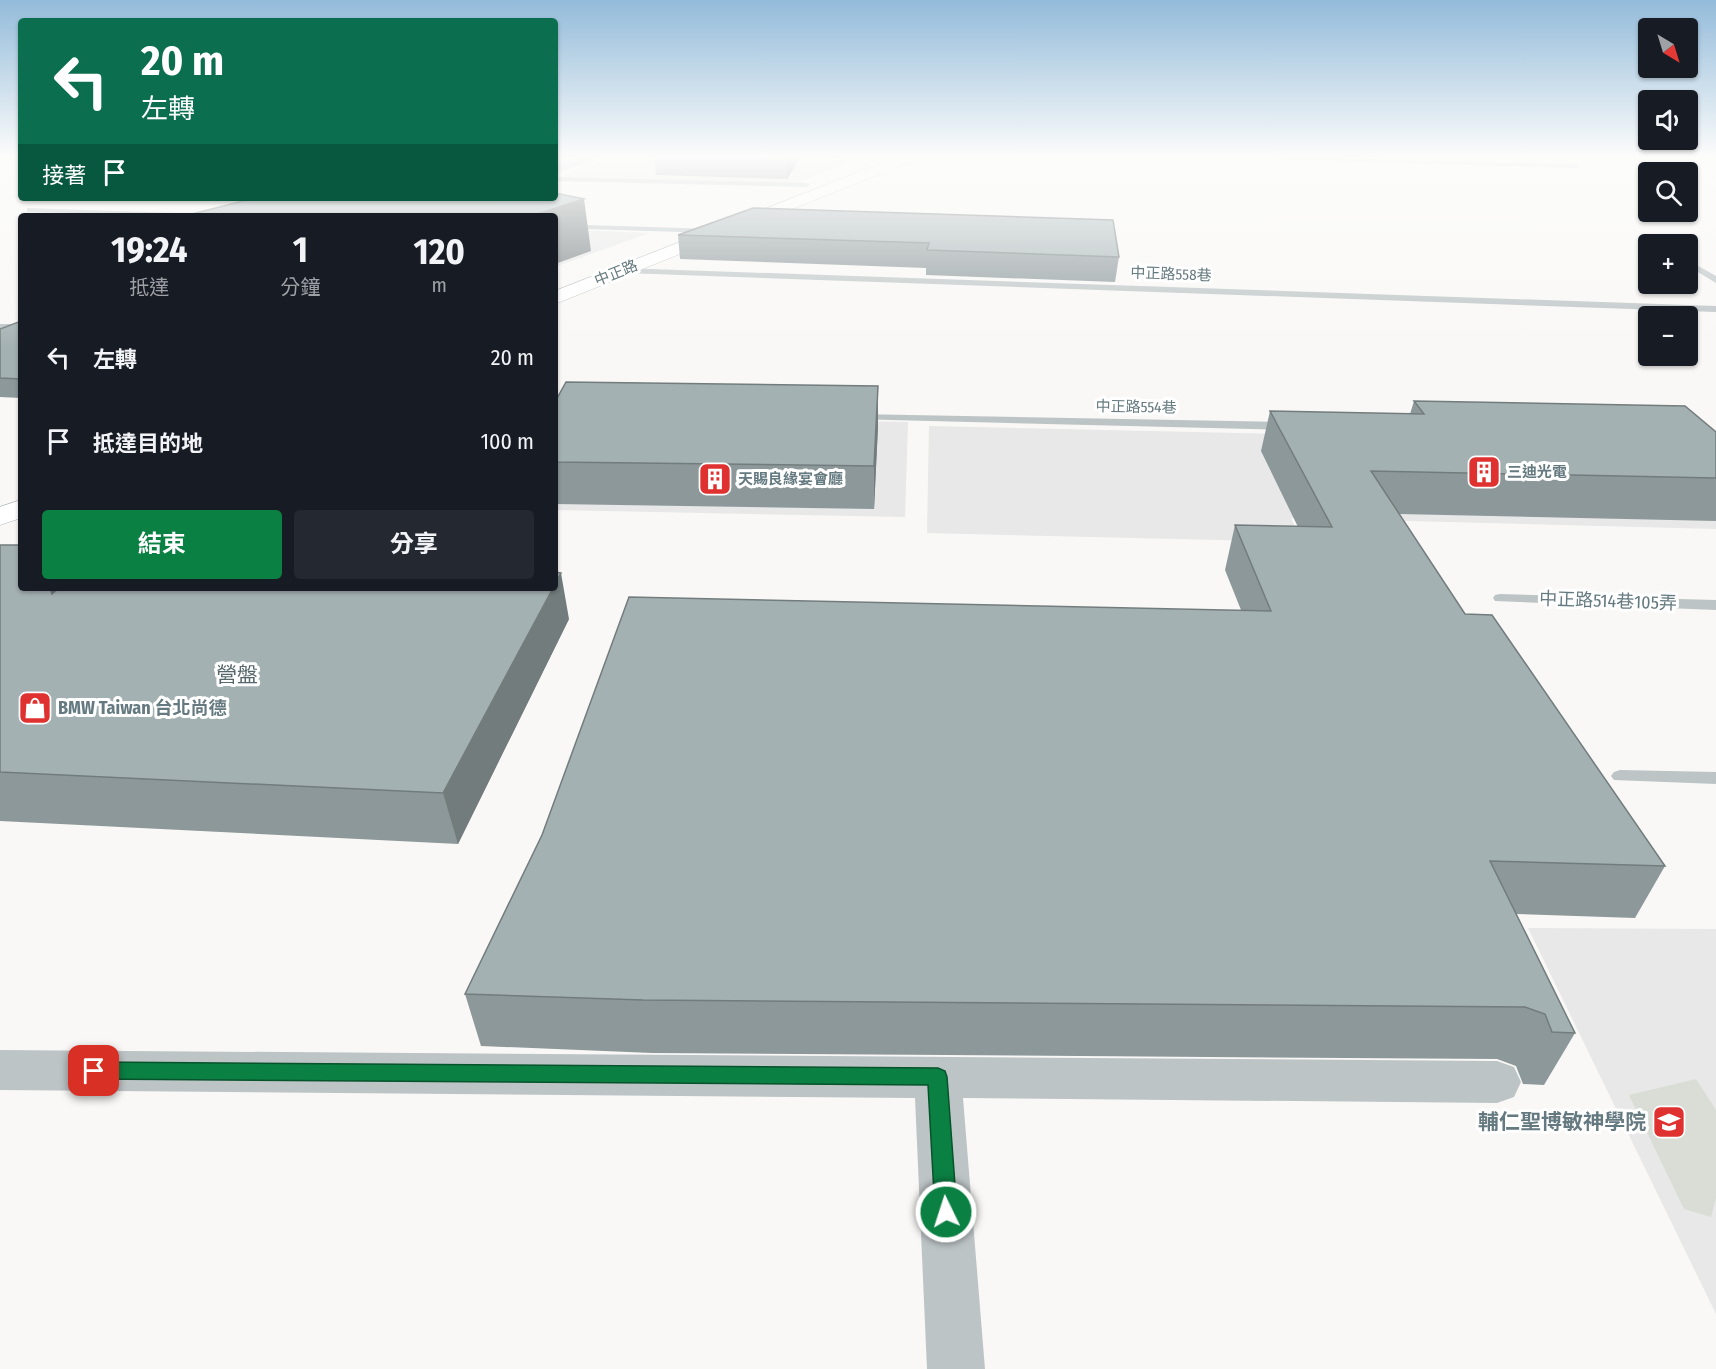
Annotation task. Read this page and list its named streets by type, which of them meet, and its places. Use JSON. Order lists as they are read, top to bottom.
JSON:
{
  "streets": {
    "main road": ["中正路"],
    "lane": ["中正路558巷", "中正路554巷", "中正路514巷105弄"]
  },
  "crossings": [
    ["中正路", "中正路558巷"]
  ],
  "districts": ["營盤"],
  "places": {
    "building": ["三迪光電", "天賜良緣宴會廳"],
    "shop": ["BMW Taiwan 台北尚德"],
    "school or university": ["輔仁聖博敏神學院"]
  },
  "north": "bottom right",
  "page": {
    "map_buttons": ["+", "−"],
    "turn": ["20 m", "左轉"],
    "then": "接著",
    "eta": [
      "19:24",
      "抵達",
      "1",
      "分鐘",
      "120",
      "m"
    ],
    "list": [
      {
        "name": "左轉",
        "value": "20 m"
      },
      {
        "name": "抵達目的地",
        "value": "100 m"
      }
    ],
    "buttons": ["結束", "分享"]
  }
}
